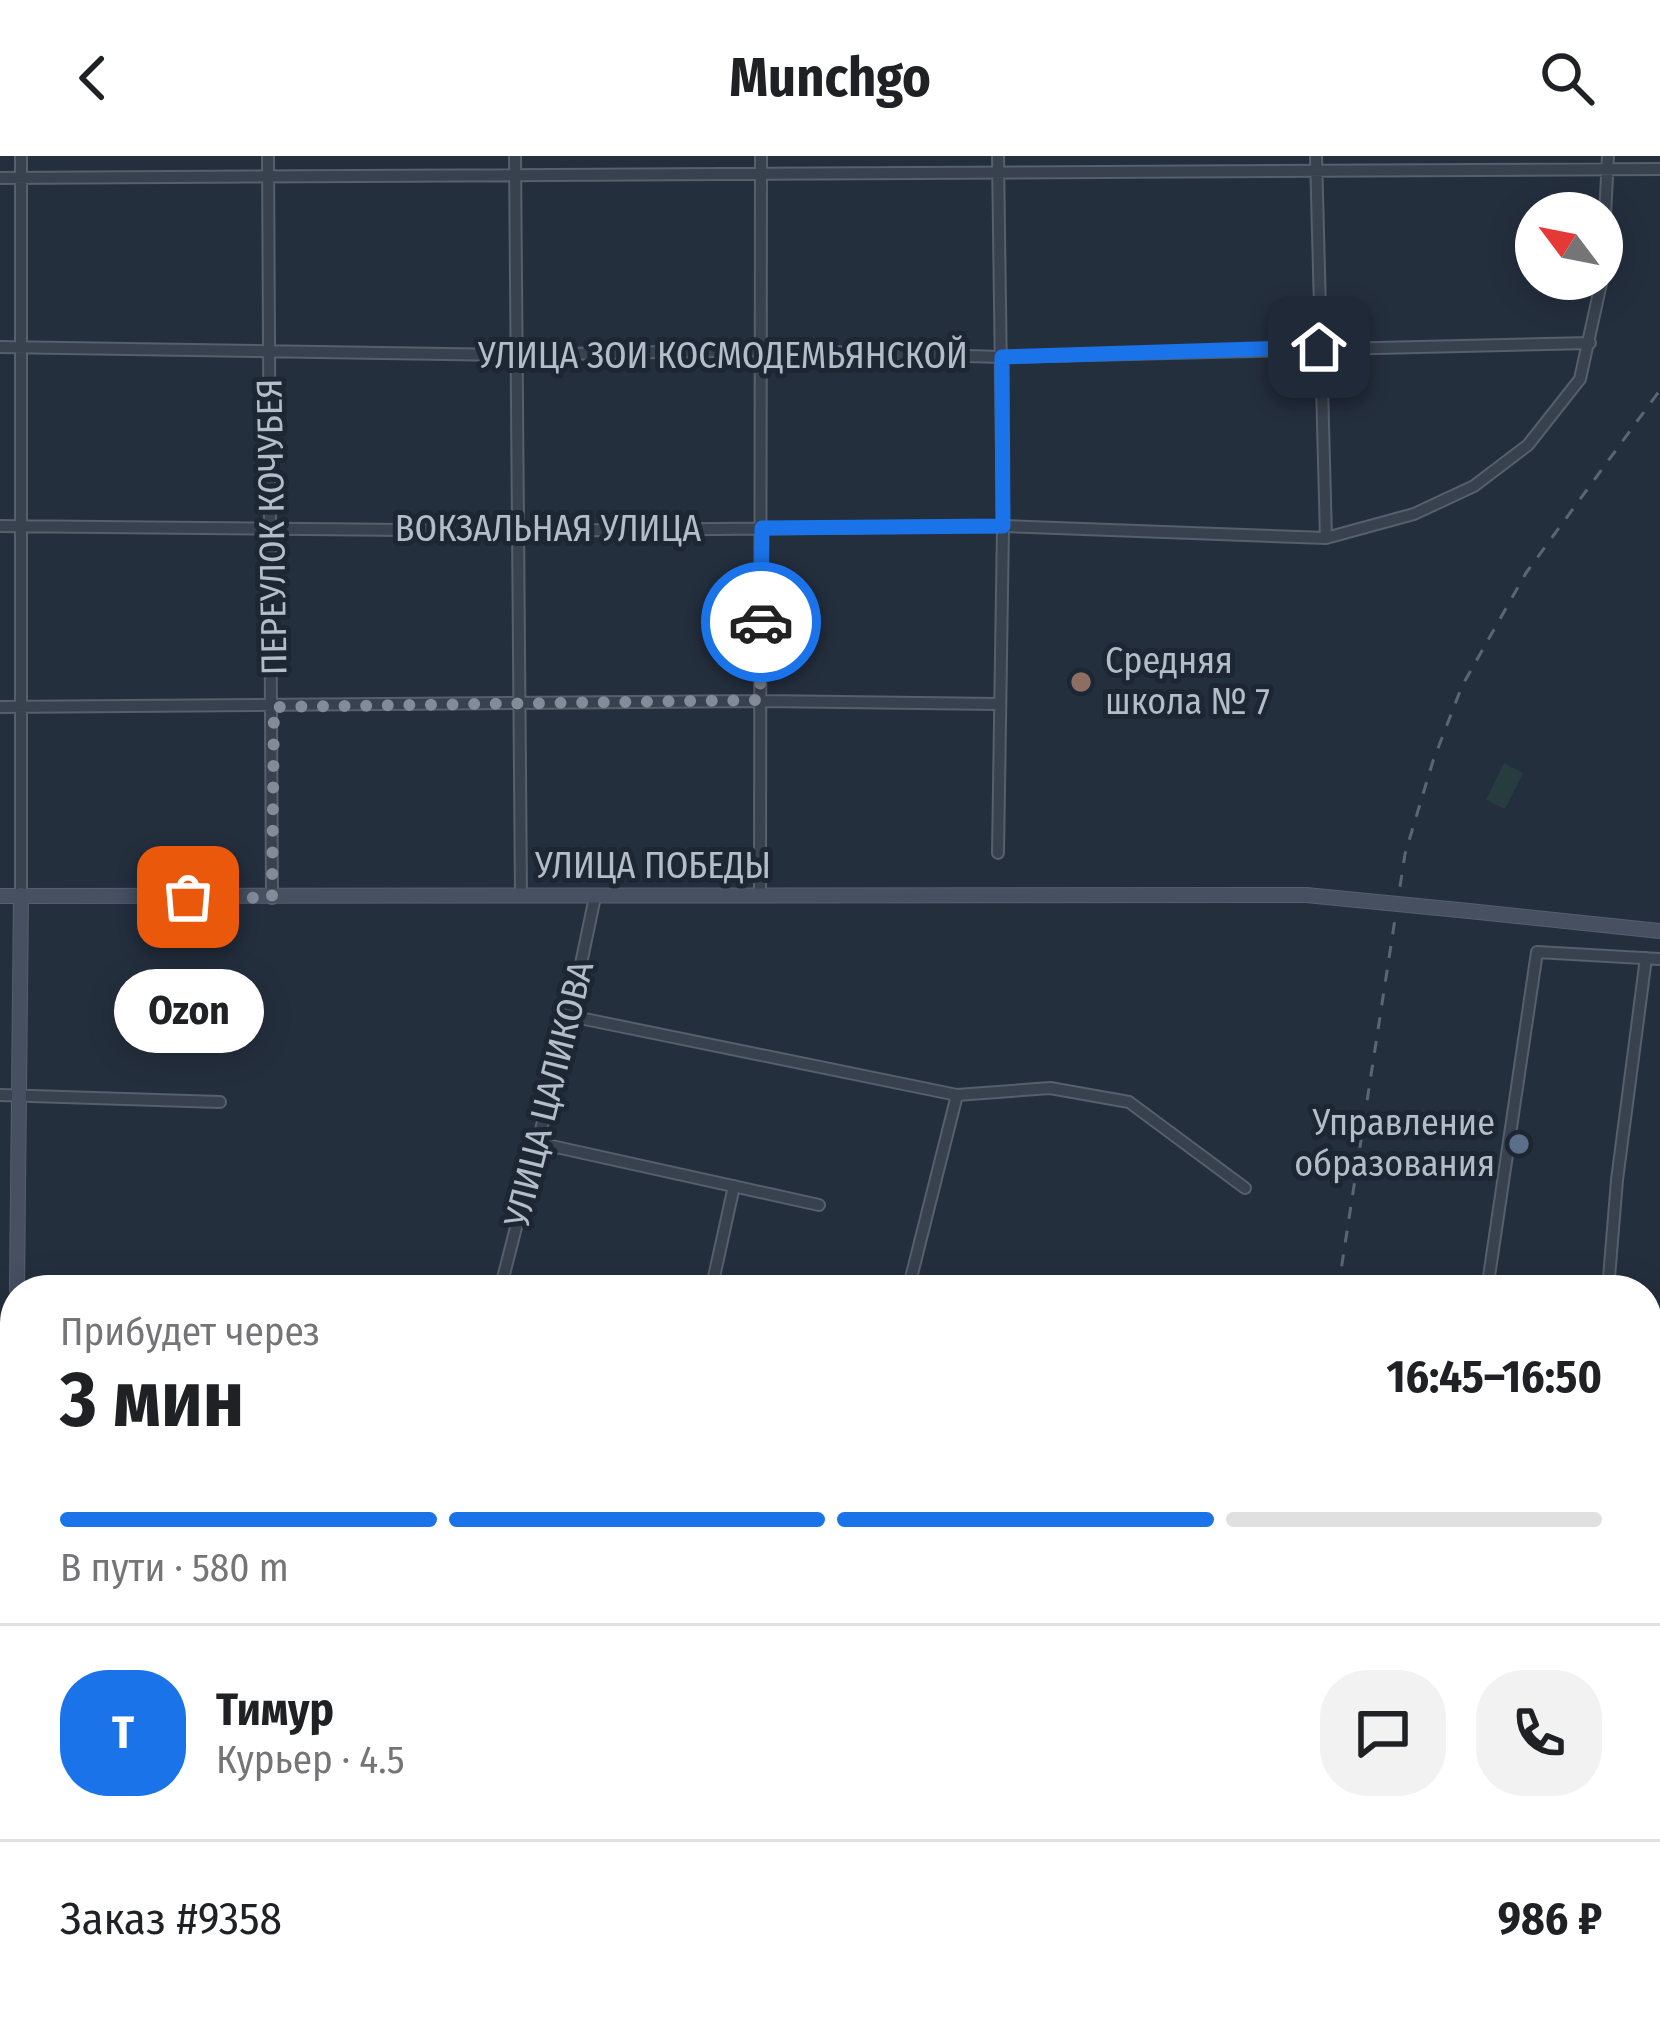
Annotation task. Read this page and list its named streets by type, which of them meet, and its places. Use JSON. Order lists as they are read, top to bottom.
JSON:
{
  "streets": {
    "main road": ["УЛИЦА ПОБЕДЫ"],
    "street": [
      "УЛИЦА ЗОИ КОСМОДЕМЬЯНСКОЙ",
      "ПЕРЕУЛОК КОЧУБЕЯ",
      "ВОКЗАЛЬНАЯ УЛИЦА",
      "УЛИЦА ЦАЛИКОВА"
    ]
  },
  "crossings": [
    ["УЛИЦА ЗОИ КОСМОДЕМЬЯНСКОЙ", "ПЕРЕУЛОК КОЧУБЕЯ"],
    ["УЛИЦА ЗОИ КОСМОДЕМЬЯНСКОЙ", "ВОКЗАЛЬНАЯ УЛИЦА"],
    ["ПЕРЕУЛОК КОЧУБЕЯ", "ВОКЗАЛЬНАЯ УЛИЦА"],
    ["ПЕРЕУЛОК КОЧУБЕЯ", "УЛИЦА ПОБЕДЫ"],
    ["УЛИЦА ПОБЕДЫ", "УЛИЦА ЦАЛИКОВА"]
  ],
  "places": ["Средняя школа № 7", "Ozon", "Управление образования"],
  "north": "top left",
  "page": {
    "header": "Munchgo",
    "bubble": "Ozon",
    "heading": ["3 мин", "Прибудет через", "16:45–16:50"],
    "panel": [
      "Тимур",
      "Курьер · 4.5",
      "Заказ #9358",
      "986 ₽"
    ],
    "bar": "В пути · 580 m",
    "round": "Т"
  }
}
